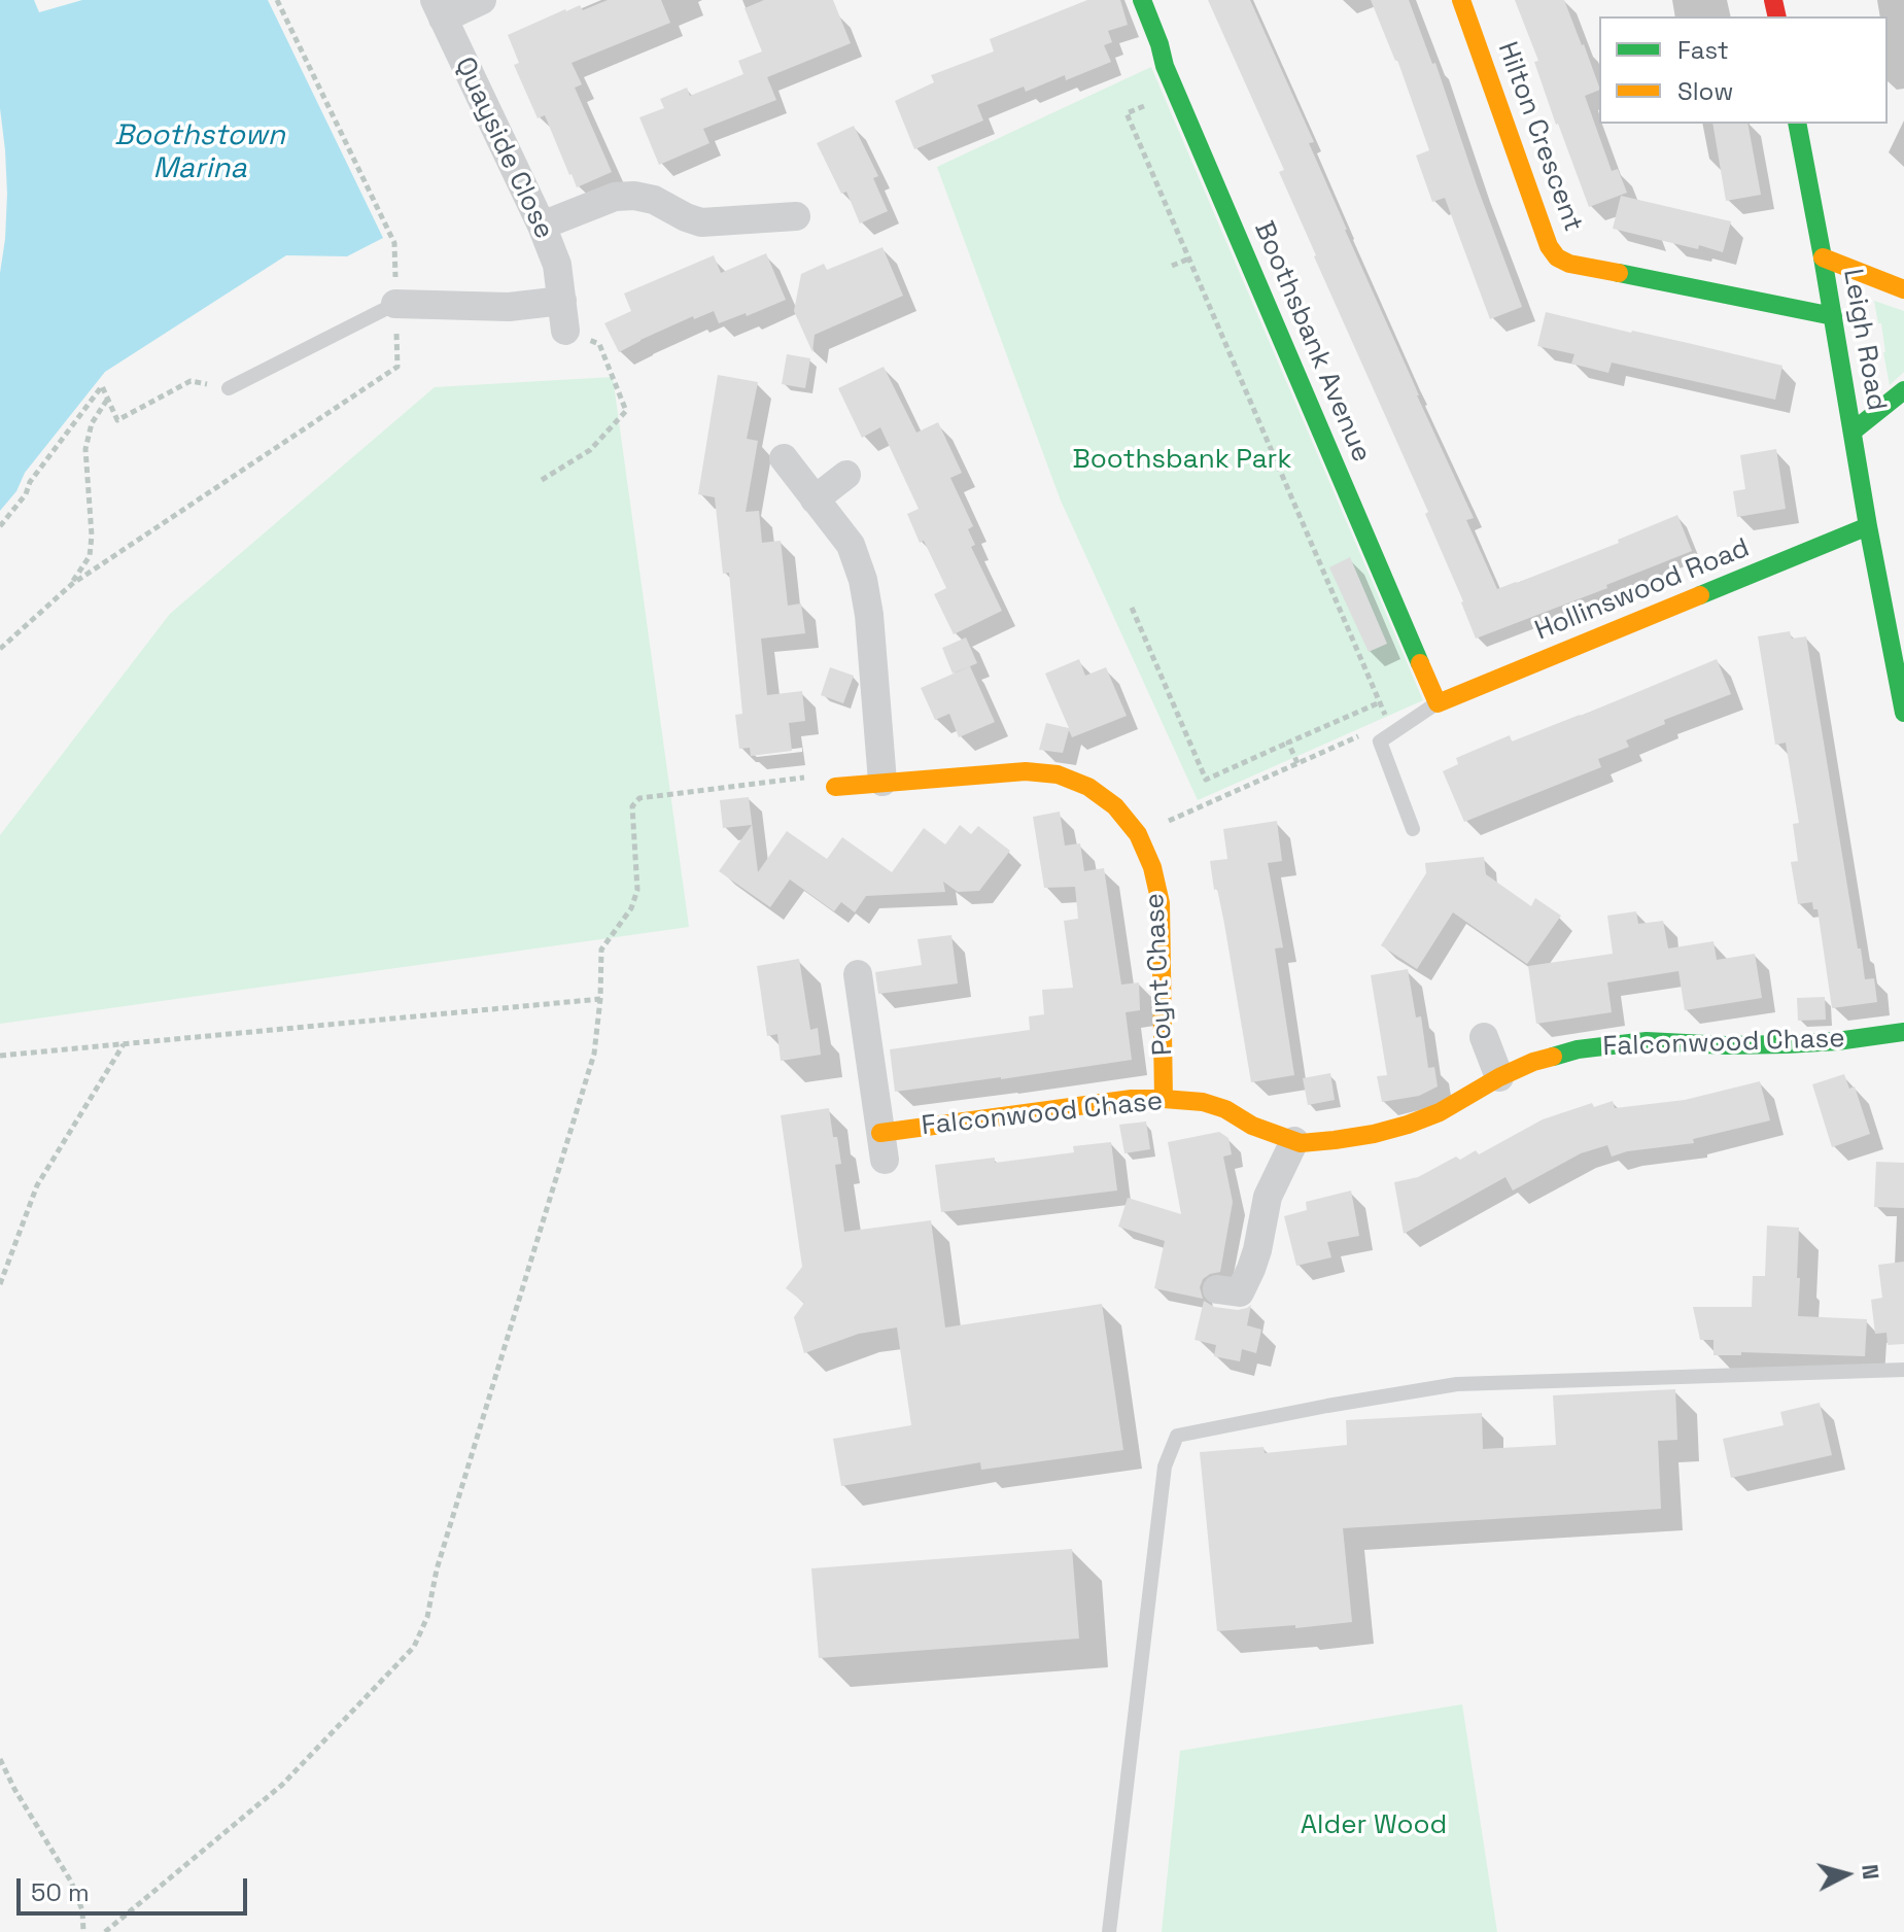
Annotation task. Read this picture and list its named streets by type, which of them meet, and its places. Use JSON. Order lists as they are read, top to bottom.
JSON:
{
  "streets": {
    "street": [
      "Hilton Crescent",
      "Quayside Close",
      "Leigh Road",
      "Boothsbank Avenue",
      "Hollinswood Road",
      "Poynt Chase",
      "Falconwood Chase"
    ]
  },
  "crossings": [
    ["Hilton Crescent", "Leigh Road"],
    ["Leigh Road", "Hollinswood Road"],
    ["Boothsbank Avenue", "Hollinswood Road"],
    ["Poynt Chase", "Falconwood Chase"]
  ],
  "water": ["Boothstown Marina"],
  "parks": ["Boothsbank Park", "Alder Wood"],
  "legend": ["Fast", "Slow"],
  "scale_bar": "50 m",
  "north": "right"
}
